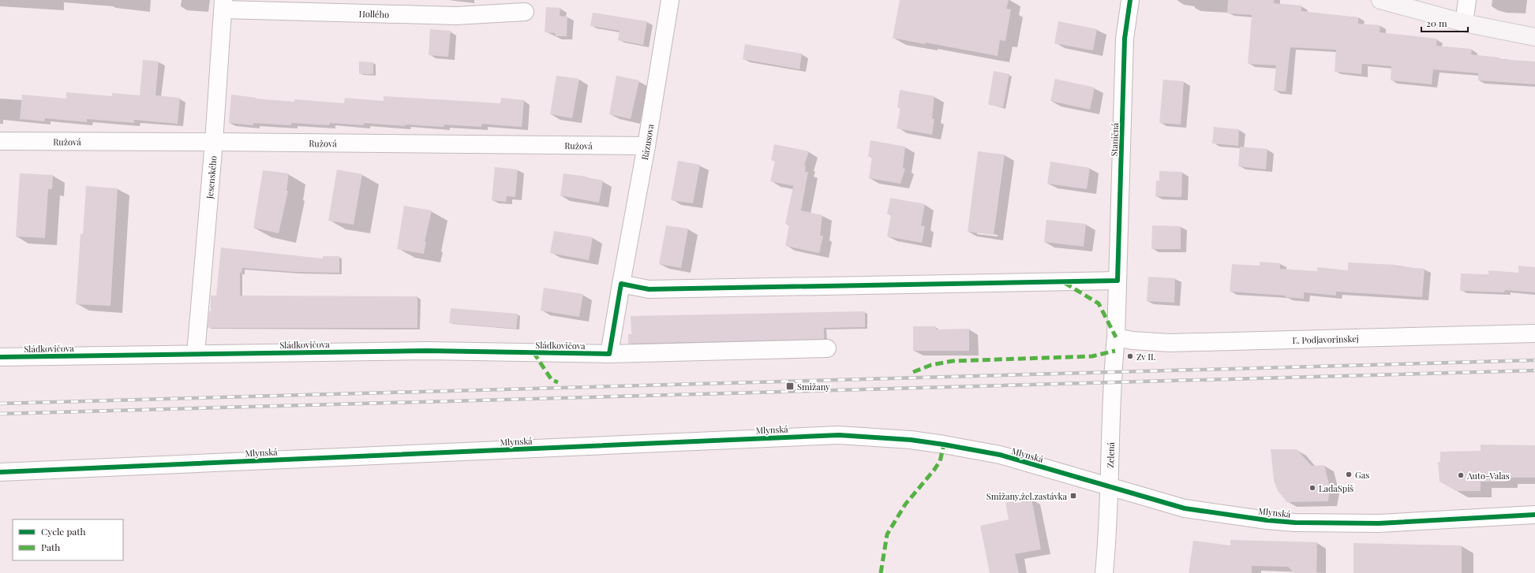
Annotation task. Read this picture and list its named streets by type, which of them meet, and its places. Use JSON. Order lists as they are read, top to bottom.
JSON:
{
  "streets": {
    "street": [
      "Hollého",
      "Staničná",
      "Ružová",
      "Rázusova",
      "Jesenského",
      "Ľ. Podjavorinskej",
      "Sládkovičova",
      "Mlynská",
      "Zelená"
    ]
  },
  "crossings": [
    ["Hollého", "Jesenského"],
    ["Staničná", "Ľ. Podjavorinskej"],
    ["Staničná", "Zelená"],
    ["Ružová", "Rázusova"],
    ["Ružová", "Jesenského"],
    ["Rázusova", "Sládkovičova"],
    ["Jesenského", "Sládkovičova"],
    ["Ľ. Podjavorinskej", "Zelená"],
    ["Mlynská", "Zelená"]
  ],
  "places": {
    "other": [
      "Zv II.",
      "Gas",
      "Auto-Valas",
      "LadaSpiš"
    ],
    "transit": ["Smižany", "Smižany,žel.zastávka"]
  },
  "legend": ["Cycle path", "Path"],
  "scale_bar": "20 m"
}
